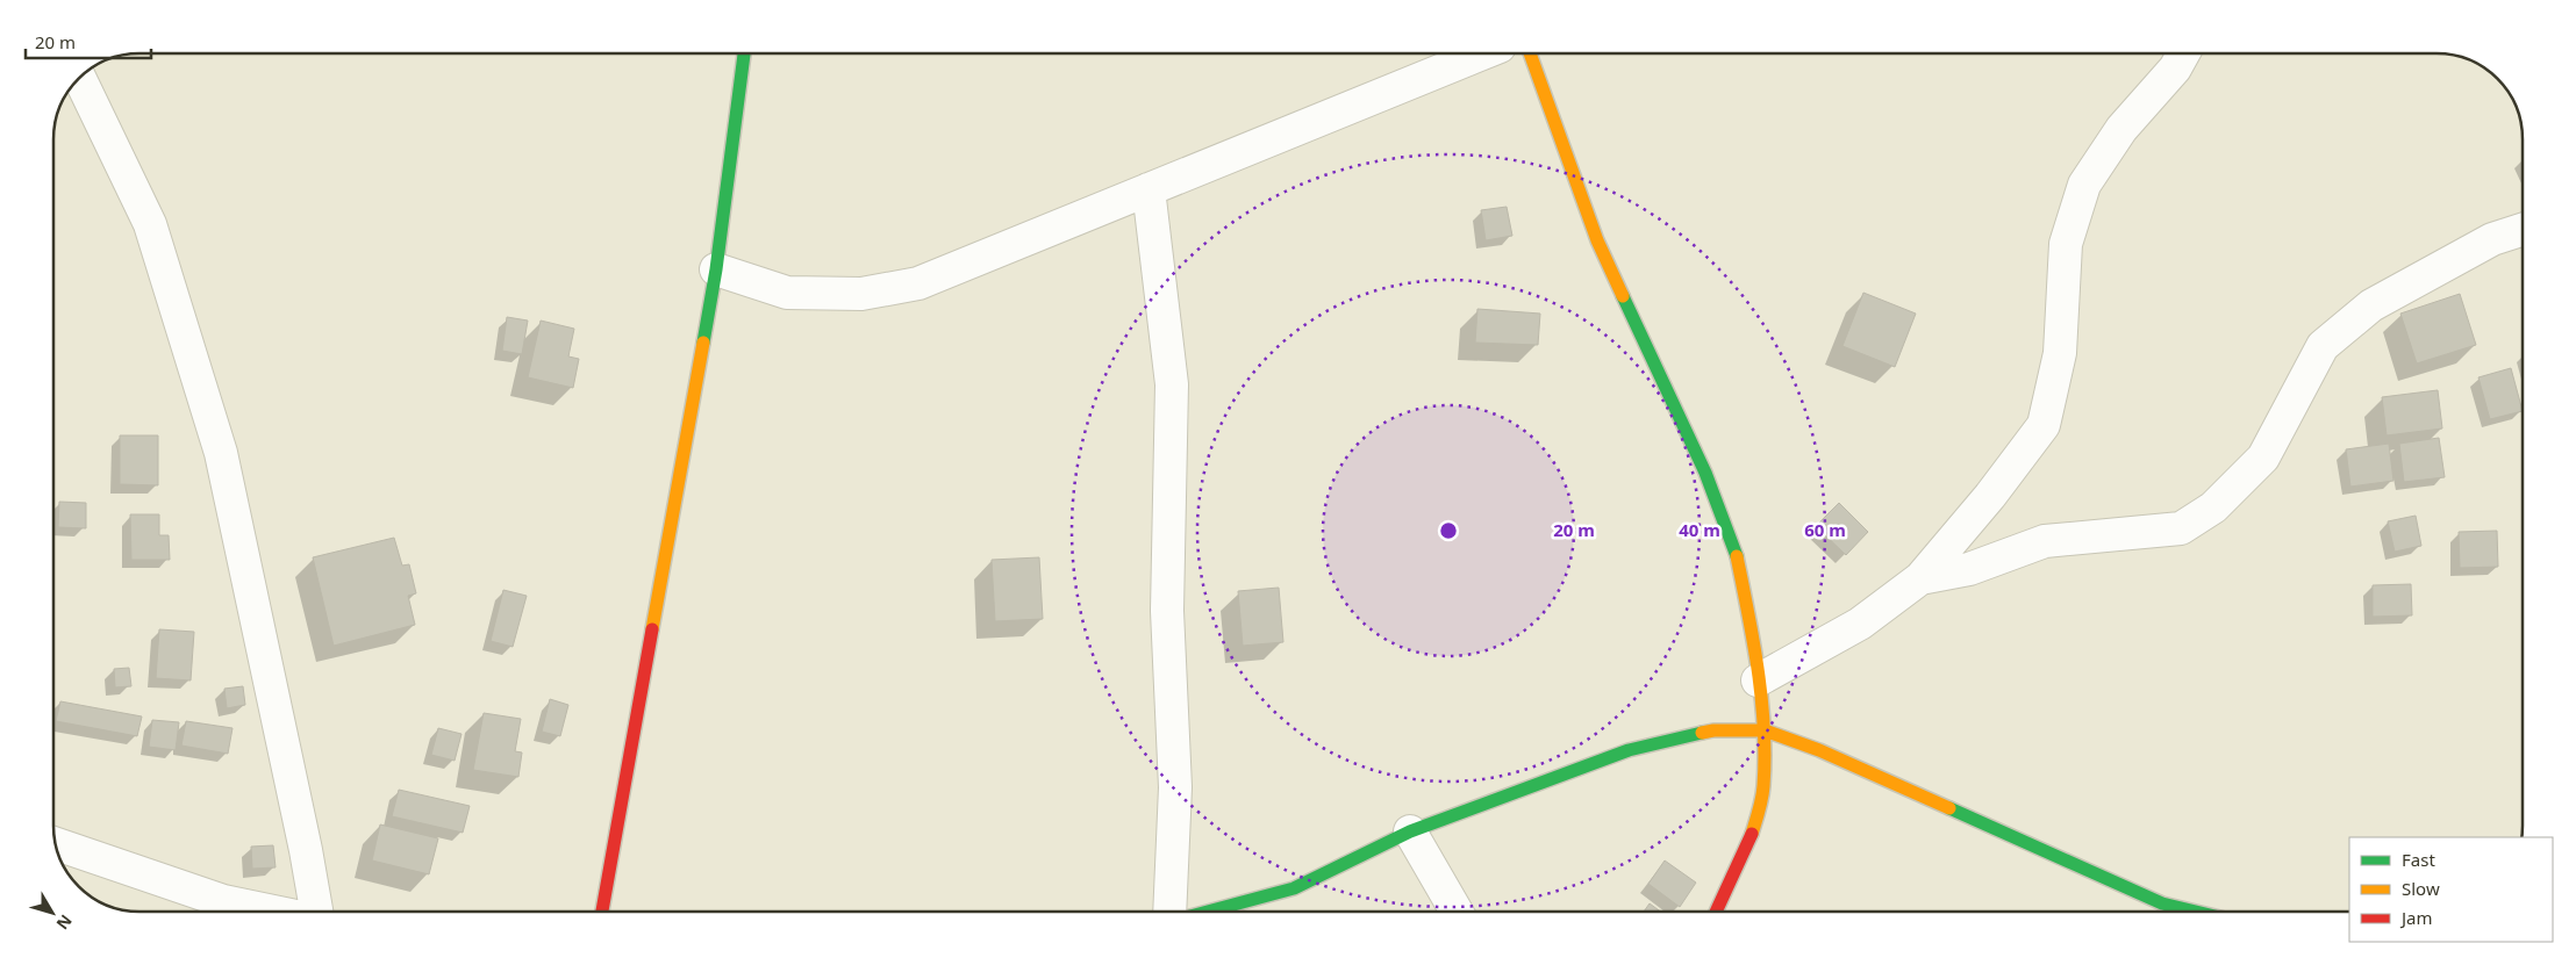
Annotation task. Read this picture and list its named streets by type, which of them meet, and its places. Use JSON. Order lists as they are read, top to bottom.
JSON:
{
  "legend": ["Fast", "Slow", "Jam"],
  "scale_bar": "20 m",
  "north": "bottom right",
  "rings": ["20 m", "40 m", "60 m"]
}
